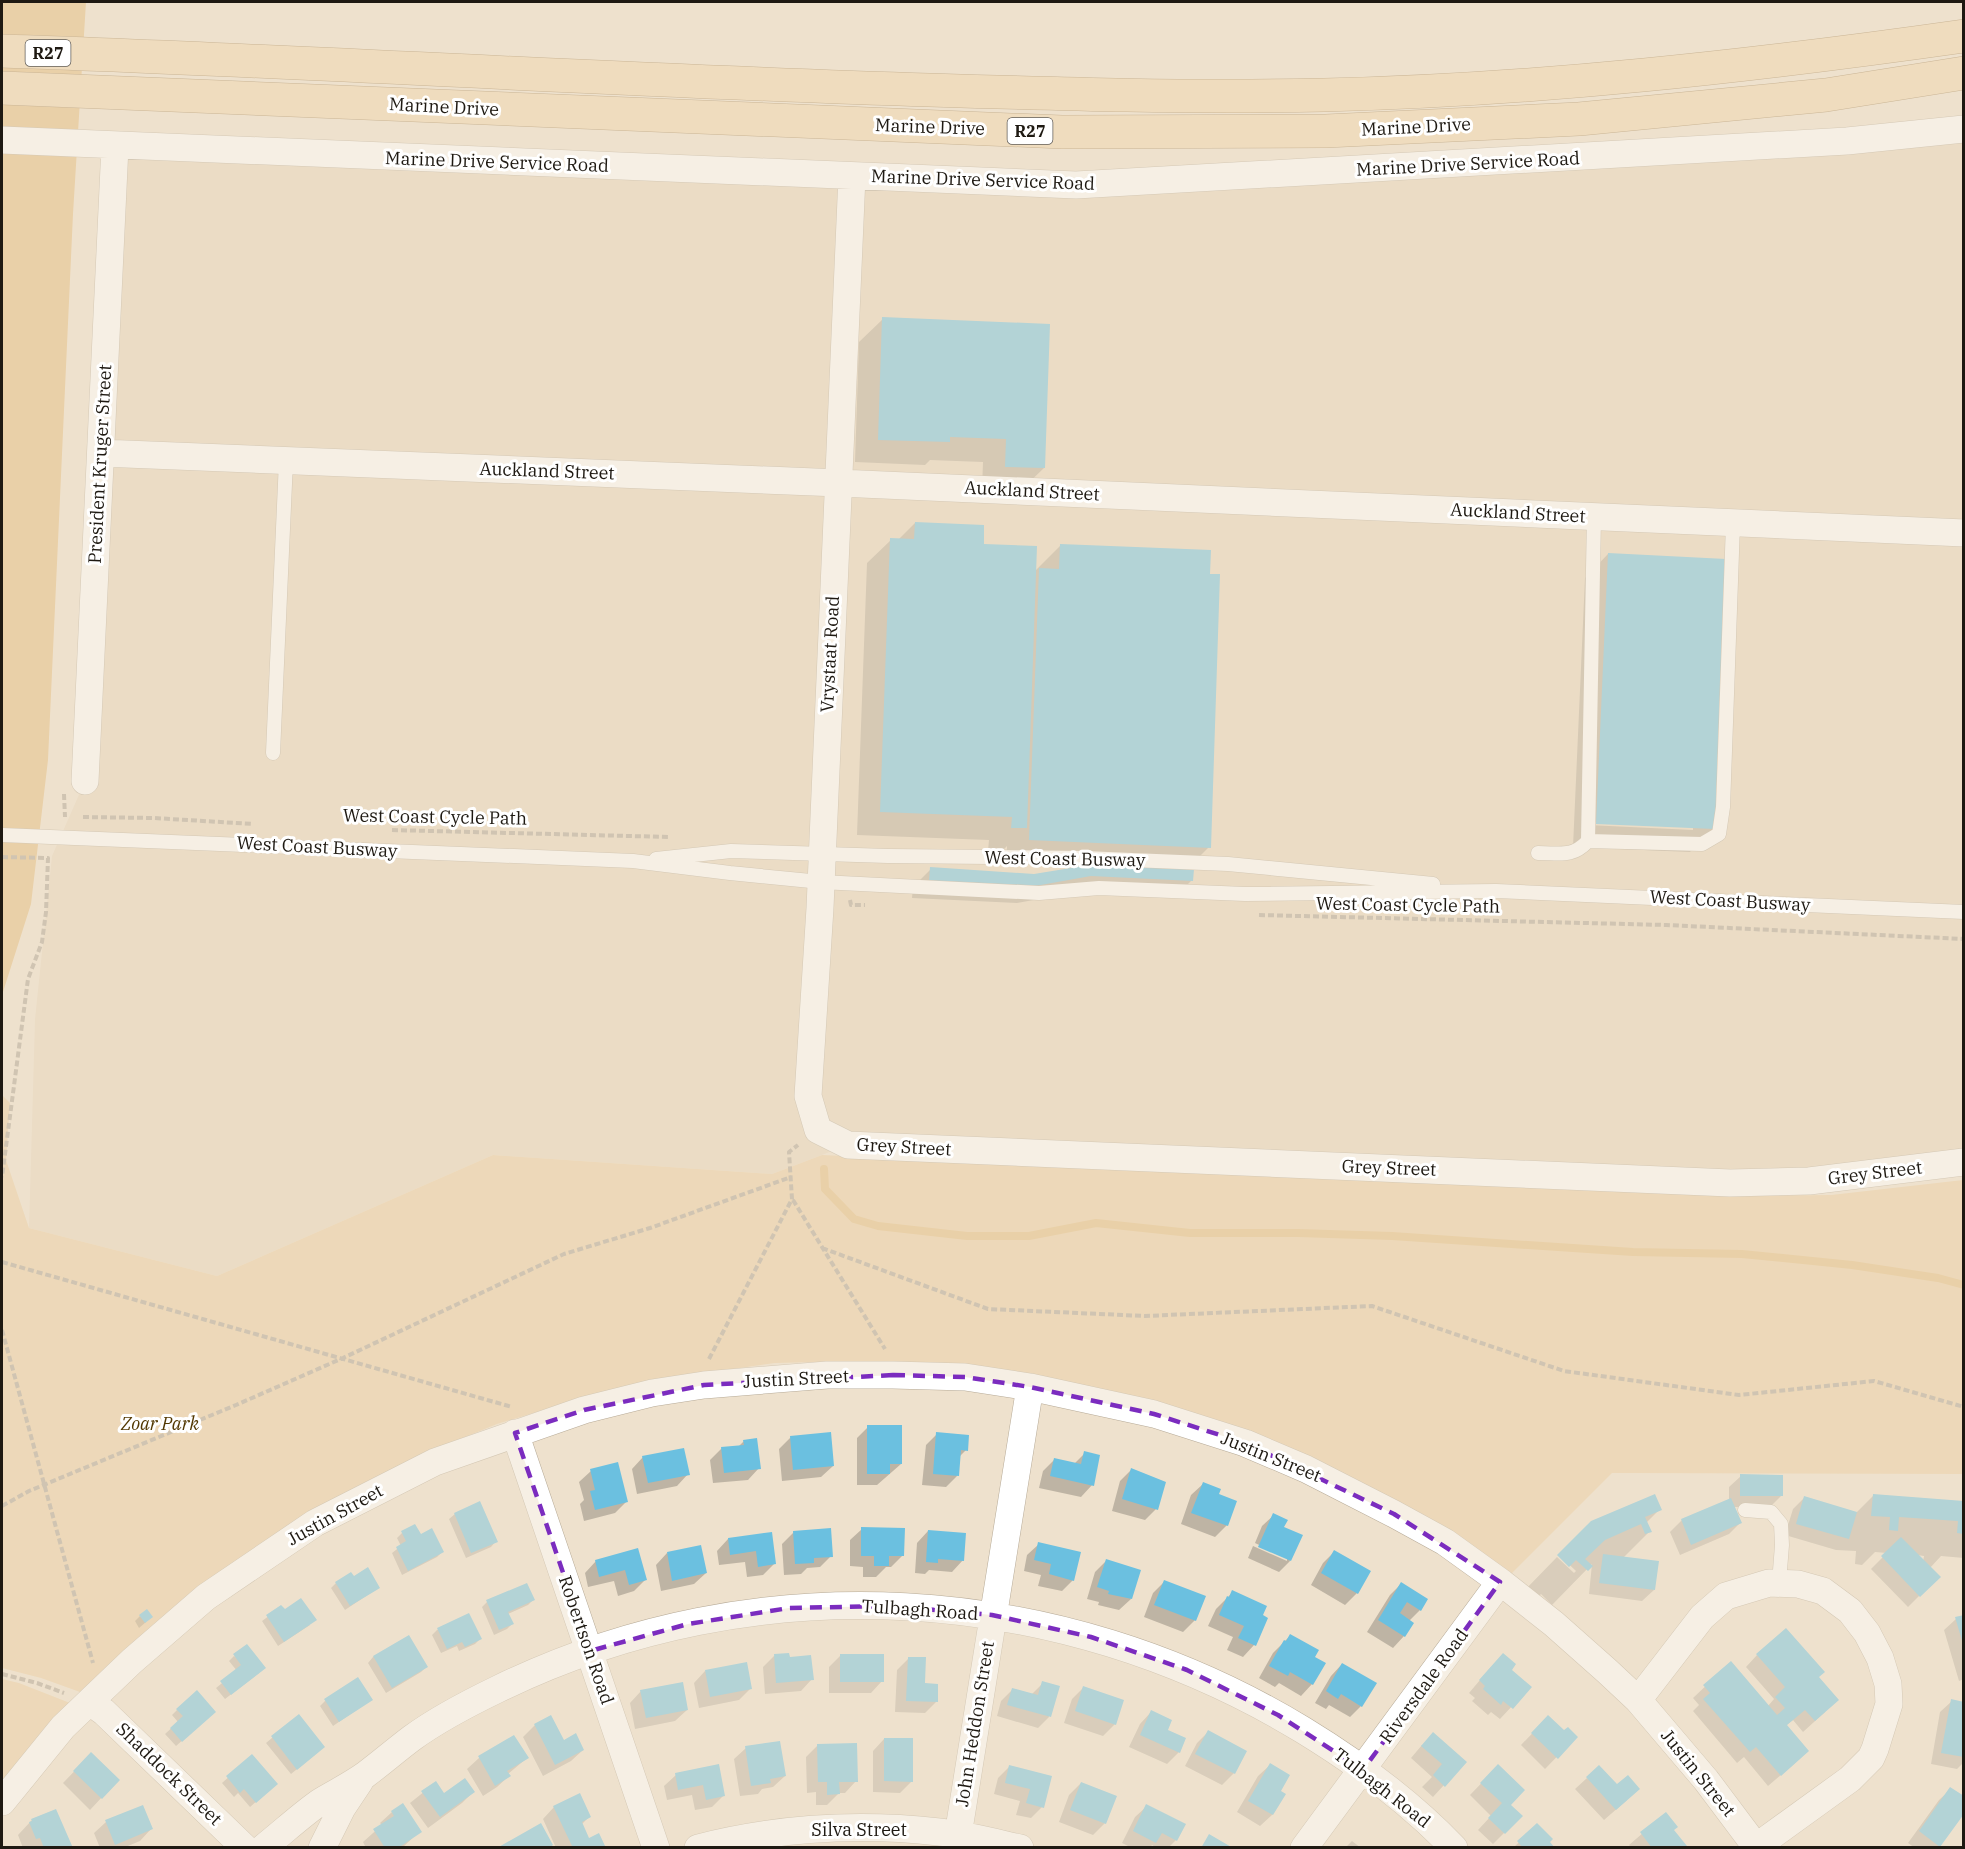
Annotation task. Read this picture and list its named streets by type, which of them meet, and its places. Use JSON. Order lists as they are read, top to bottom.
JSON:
{
  "streets": {
    "main road": ["R27", "Marine Drive"],
    "street": [
      "Marine Drive Service Road",
      "President Kruger Street",
      "Auckland Street",
      "Vrystaat Road",
      "Grey Street",
      "Justin Street",
      "Tulbagh Road",
      "Robertson Road",
      "Riversdale Road",
      "John Heddon Street",
      "Shaddock Street",
      "Silva Street"
    ],
    "lane": ["West Coast Busway"],
    "path": ["West Coast Cycle Path"]
  },
  "crossings": [
    ["Marine Drive Service Road", "President Kruger Street"],
    ["Marine Drive Service Road", "Vrystaat Road"],
    ["President Kruger Street", "Auckland Street"],
    ["Auckland Street", "Vrystaat Road"],
    ["Vrystaat Road", "West Coast Busway"],
    ["Vrystaat Road", "Grey Street"],
    ["Justin Street", "Robertson Road"],
    ["Justin Street", "Riversdale Road"],
    ["Justin Street", "John Heddon Street"],
    ["Justin Street", "Shaddock Street"],
    ["Tulbagh Road", "Robertson Road"],
    ["Tulbagh Road", "Riversdale Road"],
    ["Tulbagh Road", "John Heddon Street"],
    ["John Heddon Street", "Silva Street"]
  ],
  "parks": ["Zoar Park"]
}
